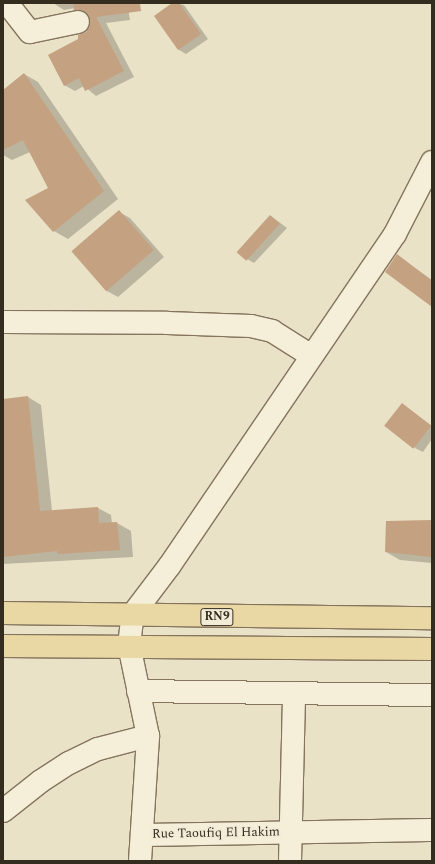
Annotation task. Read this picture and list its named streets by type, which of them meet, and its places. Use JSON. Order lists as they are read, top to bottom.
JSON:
{
  "streets": {
    "main road": ["RN9"],
    "street": ["Rue Taoufiq El Hakim"]
  }
}
